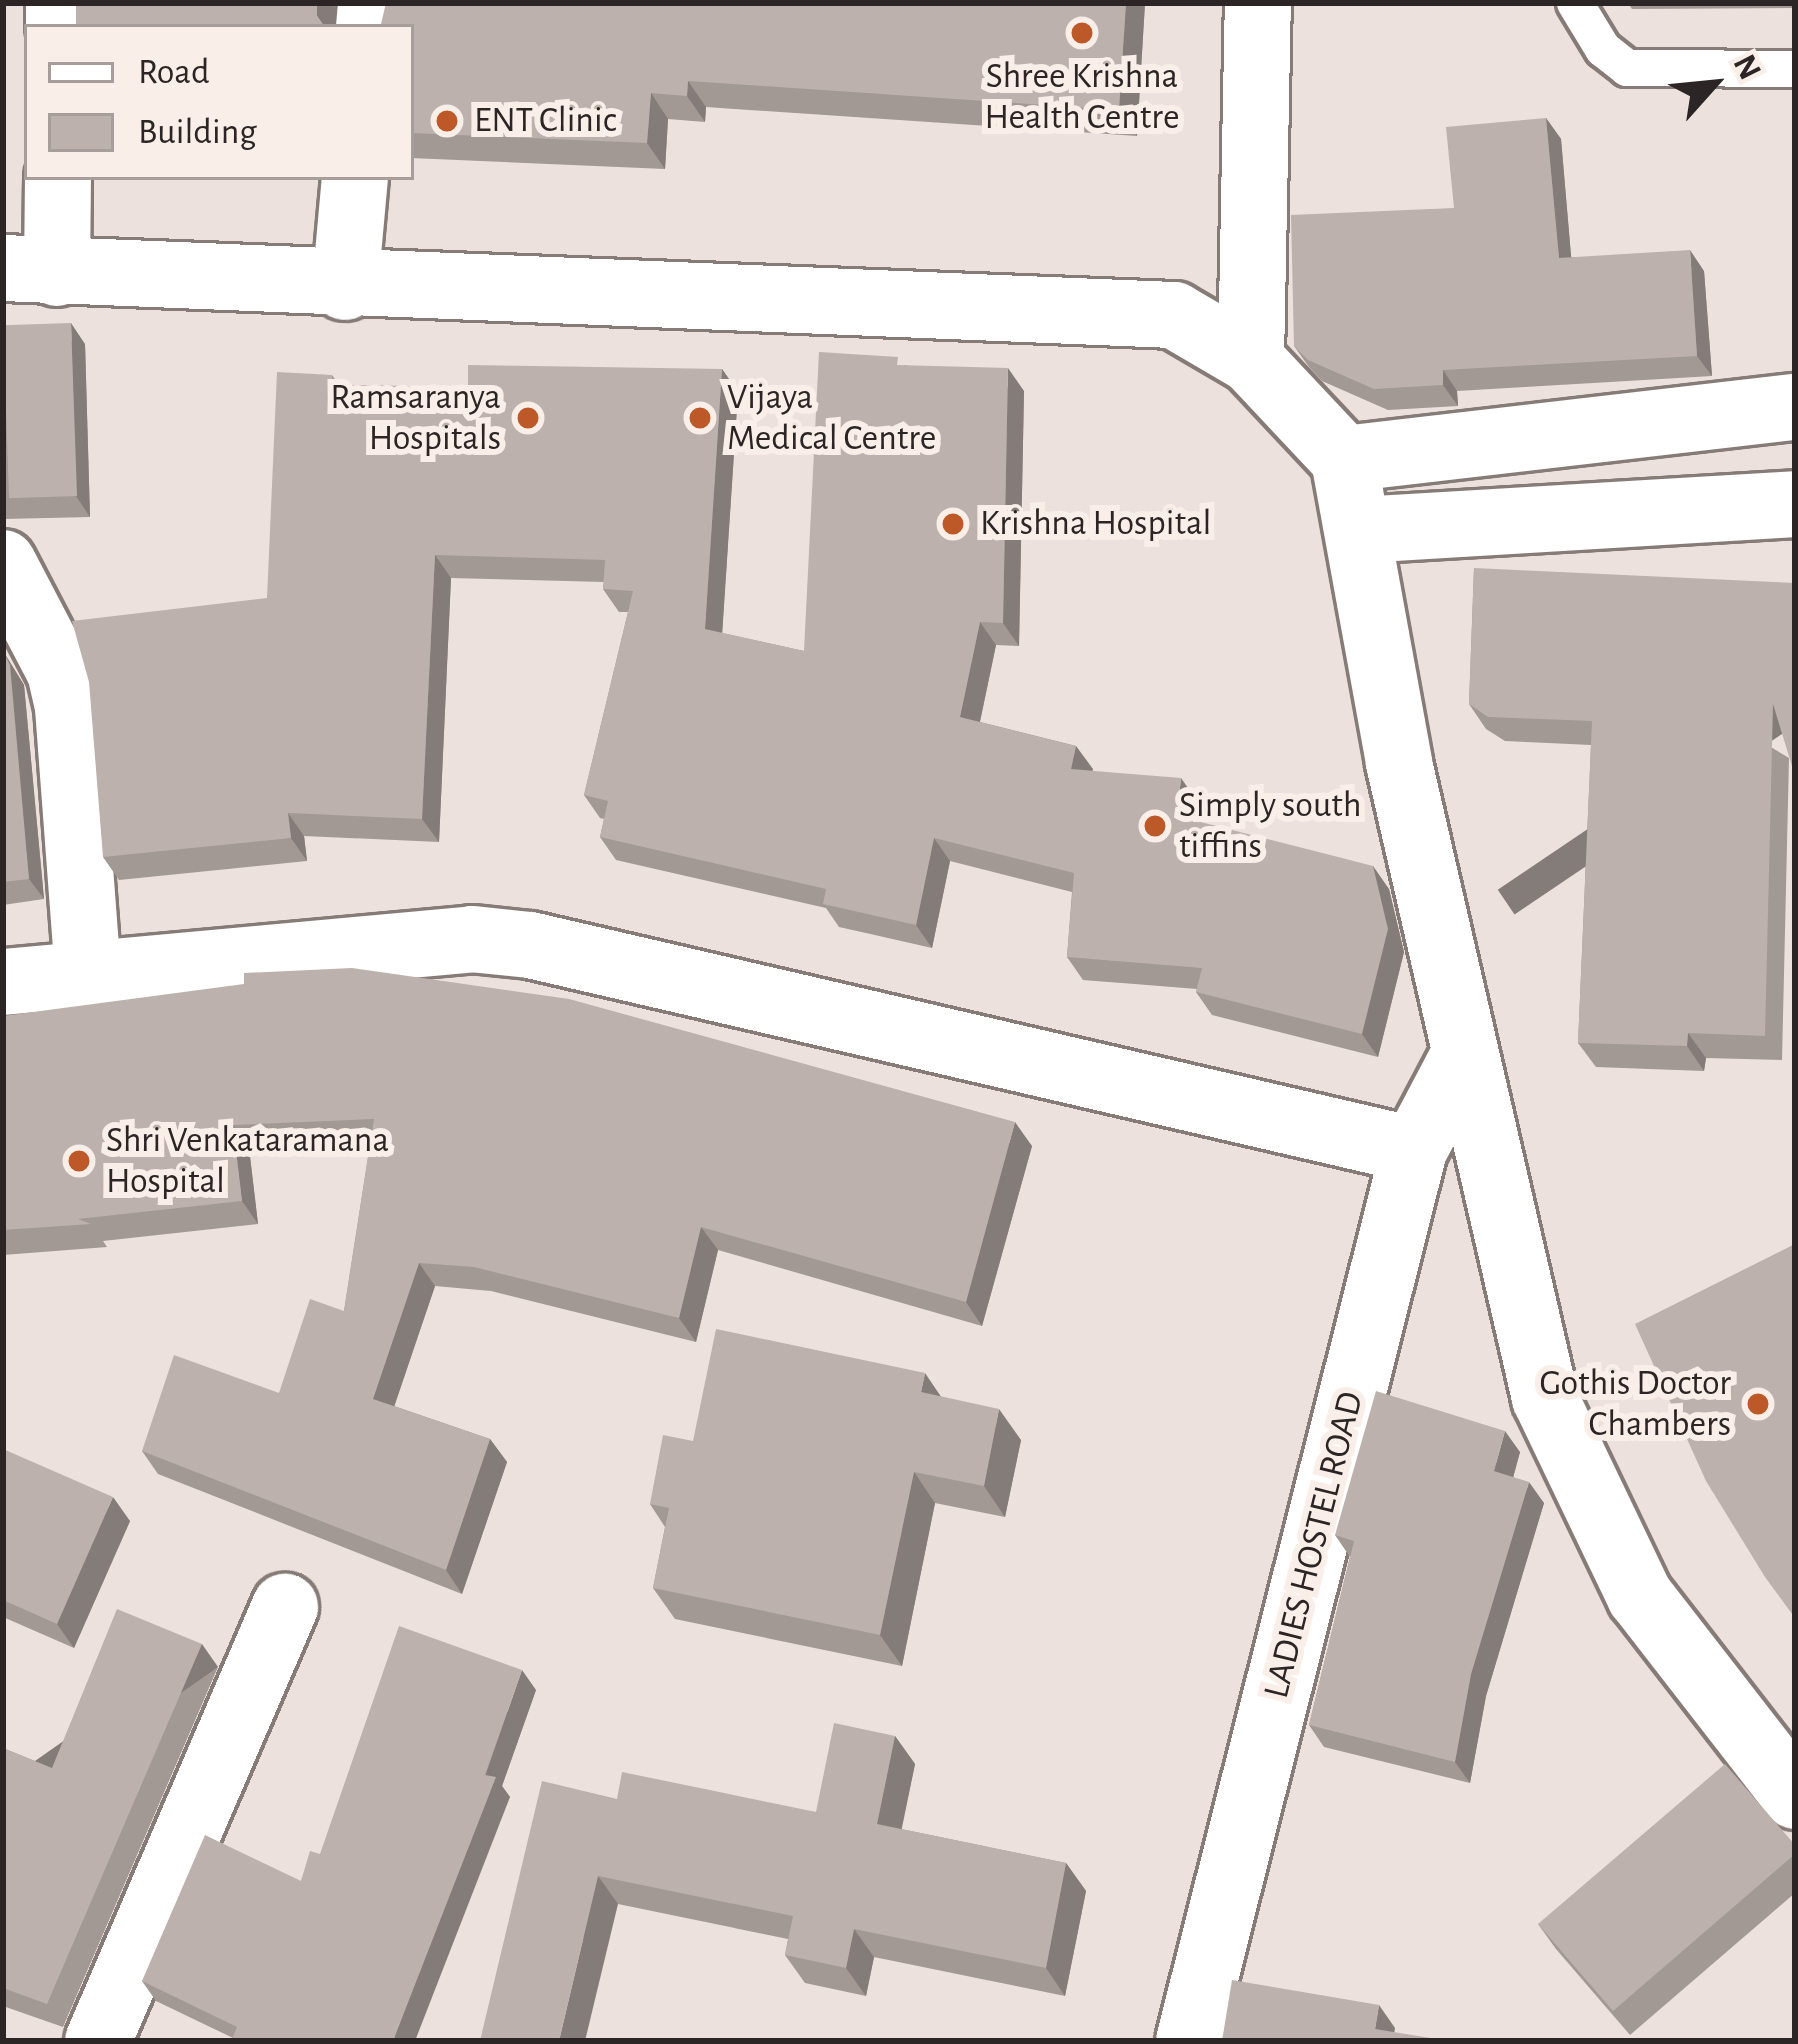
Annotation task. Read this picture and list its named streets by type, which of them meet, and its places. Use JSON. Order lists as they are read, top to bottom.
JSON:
{
  "streets": {
    "street": ["LADIES HOSTEL ROAD"]
  },
  "places": [
    "Shree Krishna Health Centre",
    "ENT Clinic",
    "Ramsaranya Hospitals",
    "Vijaya Medical Centre",
    "Krishna Hospital",
    "Simply south tiffins",
    "Shri Venkataramana Hospital",
    "Gothis Doctor Chambers"
  ],
  "legend": ["Road", "Building"],
  "north": "top right"
}
